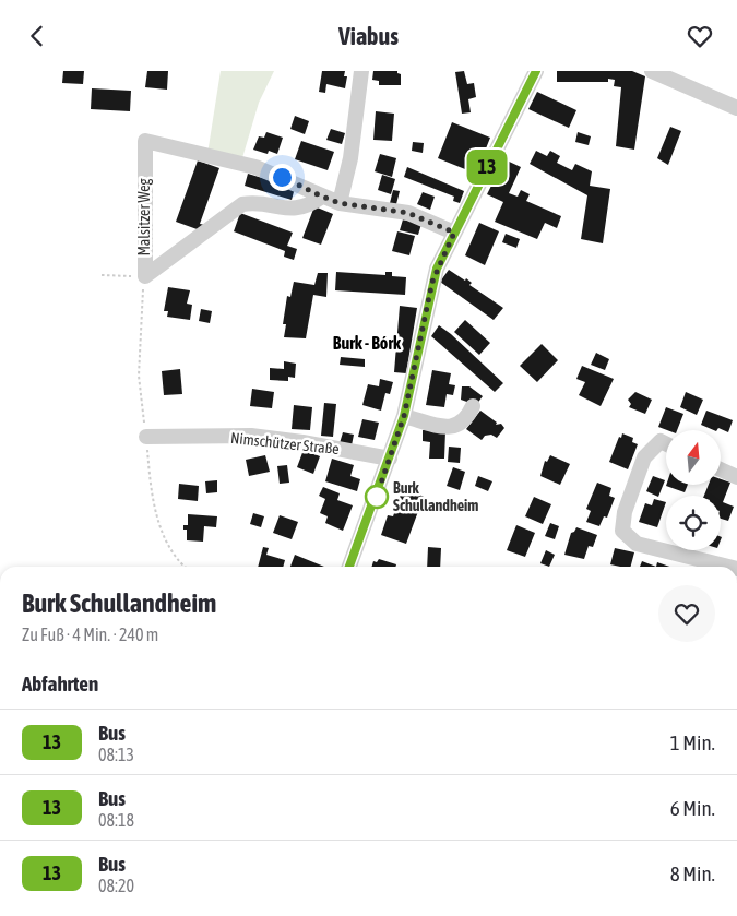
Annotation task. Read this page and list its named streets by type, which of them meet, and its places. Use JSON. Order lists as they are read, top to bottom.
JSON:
{
  "streets": {
    "street": ["Malsitzer Weg", "Nimschützer Straße"]
  },
  "districts": ["Burk - Bórk"],
  "places": ["Burk Schullandheim"],
  "lines": ["bus line 13"],
  "north": "top",
  "page": {
    "header": "Viabus",
    "on_map": "13",
    "heading": [
      ["Burk Schullandheim", "Zu Fuß · 4 Min. · 240 m"],
      "Abfahrten"
    ],
    "list": [
      {
        "mark": "13",
        "name": "Bus",
        "note": "08:13",
        "value": "1 Min."
      },
      {
        "mark": "13",
        "name": "Bus",
        "note": "08:18",
        "value": "6 Min."
      },
      {
        "mark": "13",
        "name": "Bus",
        "note": "08:20",
        "value": "8 Min."
      }
    ]
  }
}
